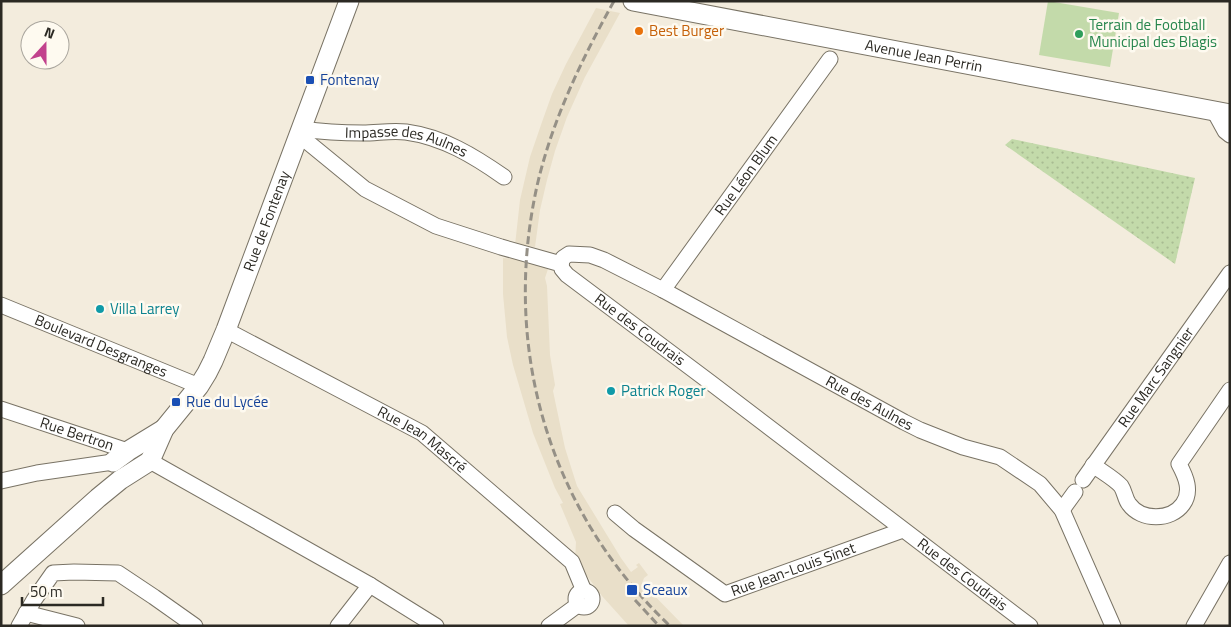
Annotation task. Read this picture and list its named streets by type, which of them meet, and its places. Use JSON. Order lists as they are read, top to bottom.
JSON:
{
  "streets": {
    "main road": ["Avenue Jean Perrin", "Rue de Fontenay", "Rue Bertron"],
    "street": [
      "Impasse des Aulnes",
      "Rue Léon Blum",
      "Rue des Coudrais",
      "Boulevard Desgranges",
      "Rue Marc Sangnier",
      "Rue des Aulnes",
      "Rue Jean Mascré",
      "Rue Jean-Louis Sinet"
    ]
  },
  "crossings": [
    ["Impasse des Aulnes", "Rue de Fontenay"],
    ["Rue Léon Blum", "Rue des Aulnes"],
    ["Rue de Fontenay", "Boulevard Desgranges"],
    ["Rue de Fontenay", "Rue Bertron"],
    ["Rue de Fontenay", "Rue Jean Mascré"],
    ["Rue des Coudrais", "Rue des Aulnes"],
    ["Rue des Coudrais", "Rue Jean-Louis Sinet"],
    ["Rue Marc Sangnier", "Rue des Aulnes"]
  ],
  "places": {
    "other": [
      "Best Burger",
      "Terrain de Football Municipal des Blagis",
      "Villa Larrey",
      "Patrick Roger"
    ],
    "transit": ["Fontenay", "Rue du Lycée", "Sceaux"]
  },
  "scale_bar": "50 m",
  "north": "top"
}
